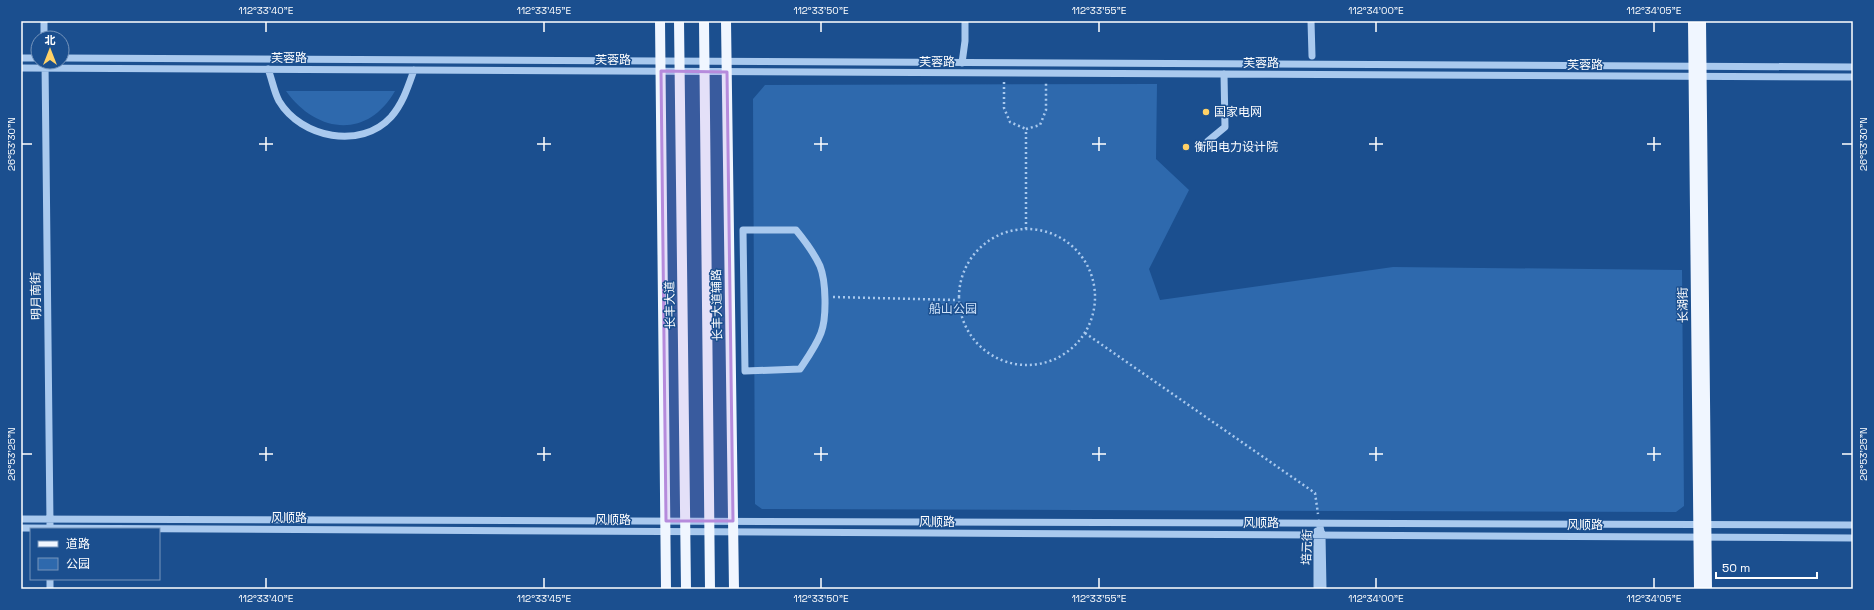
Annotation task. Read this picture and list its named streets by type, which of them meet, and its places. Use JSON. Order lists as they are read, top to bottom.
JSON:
{
  "streets": {
    "main road": ["长丰大道", "长丰大道辅路", "长湖街"],
    "street": [
      "芙蓉路",
      "明月南街",
      "风顺路",
      "培元街"
    ]
  },
  "crossings": [
    ["芙蓉路", "长丰大道"],
    ["芙蓉路", "长丰大道辅路"],
    ["芙蓉路", "长湖街"],
    ["明月南街", "风顺路"],
    ["长丰大道", "风顺路"],
    ["长丰大道辅路", "风顺路"],
    ["长湖街", "风顺路"],
    ["风顺路", "培元街"]
  ],
  "parks": ["船山公园"],
  "places": ["国家电网", "衡阳电力设计院"],
  "legend": ["道路", "公园"],
  "scale_bar": "50 m",
  "north": "top",
  "coordinates": [
    "112°33'40\"E",
    "112°33'45\"E",
    "112°33'50\"E",
    "112°33'55\"E",
    "112°34'00\"E",
    "112°34'05\"E",
    "26°53'30\"N",
    "26°53'25\"N"
  ]
}
